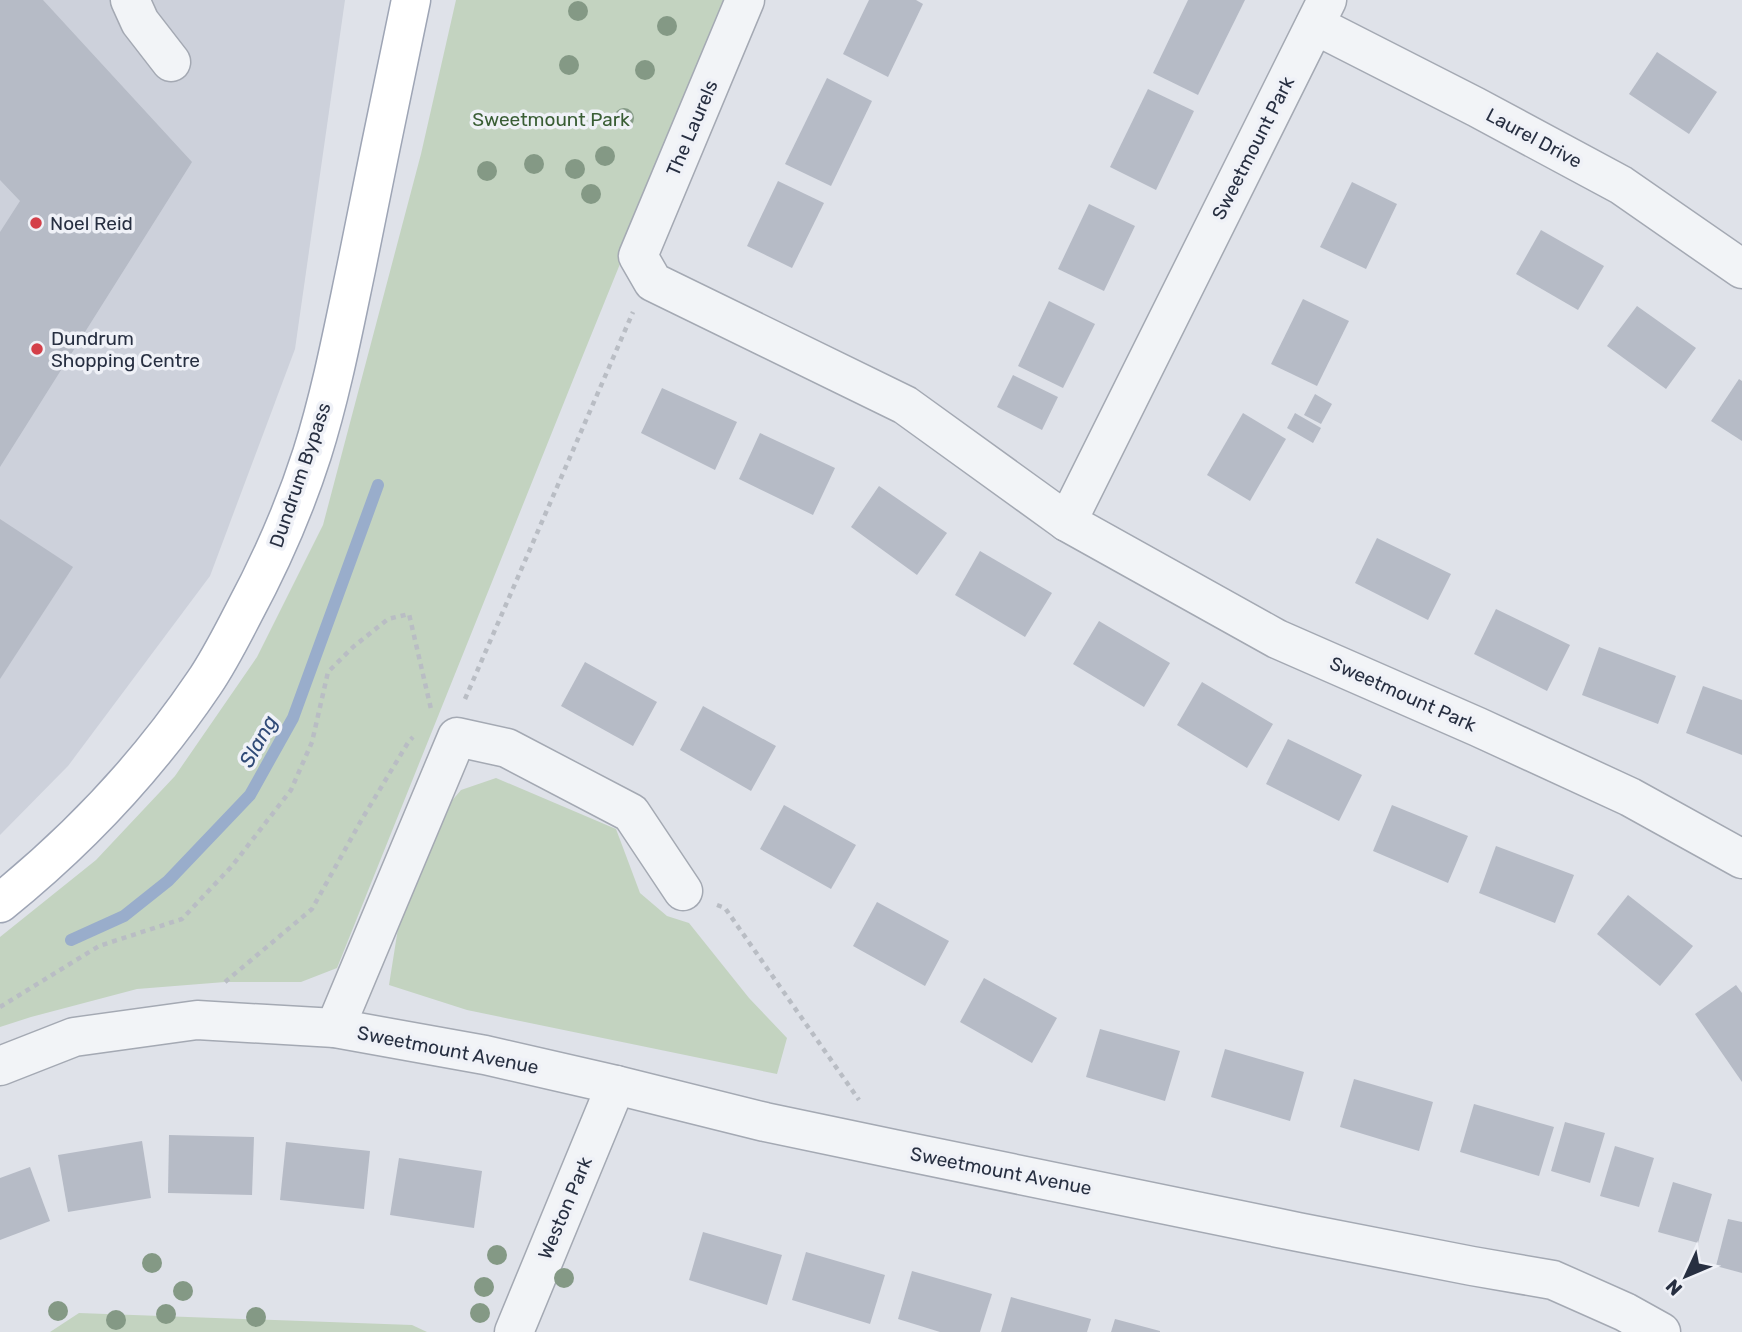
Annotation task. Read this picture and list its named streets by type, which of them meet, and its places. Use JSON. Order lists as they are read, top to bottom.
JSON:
{
  "streets": {
    "main road": ["Dundrum Bypass"],
    "street": [
      "The Laurels",
      "Laurel Drive",
      "Sweetmount Park",
      "Sweetmount Avenue",
      "Weston Park"
    ]
  },
  "crossings": [
    ["The Laurels", "Sweetmount Park"],
    ["Laurel Drive", "Sweetmount Park"],
    ["Sweetmount Avenue", "Weston Park"]
  ],
  "water": ["Slang"],
  "parks": ["Sweetmount Park"],
  "places": ["Noel Reid", "Dundrum Shopping Centre"],
  "north": "bottom left"
}
